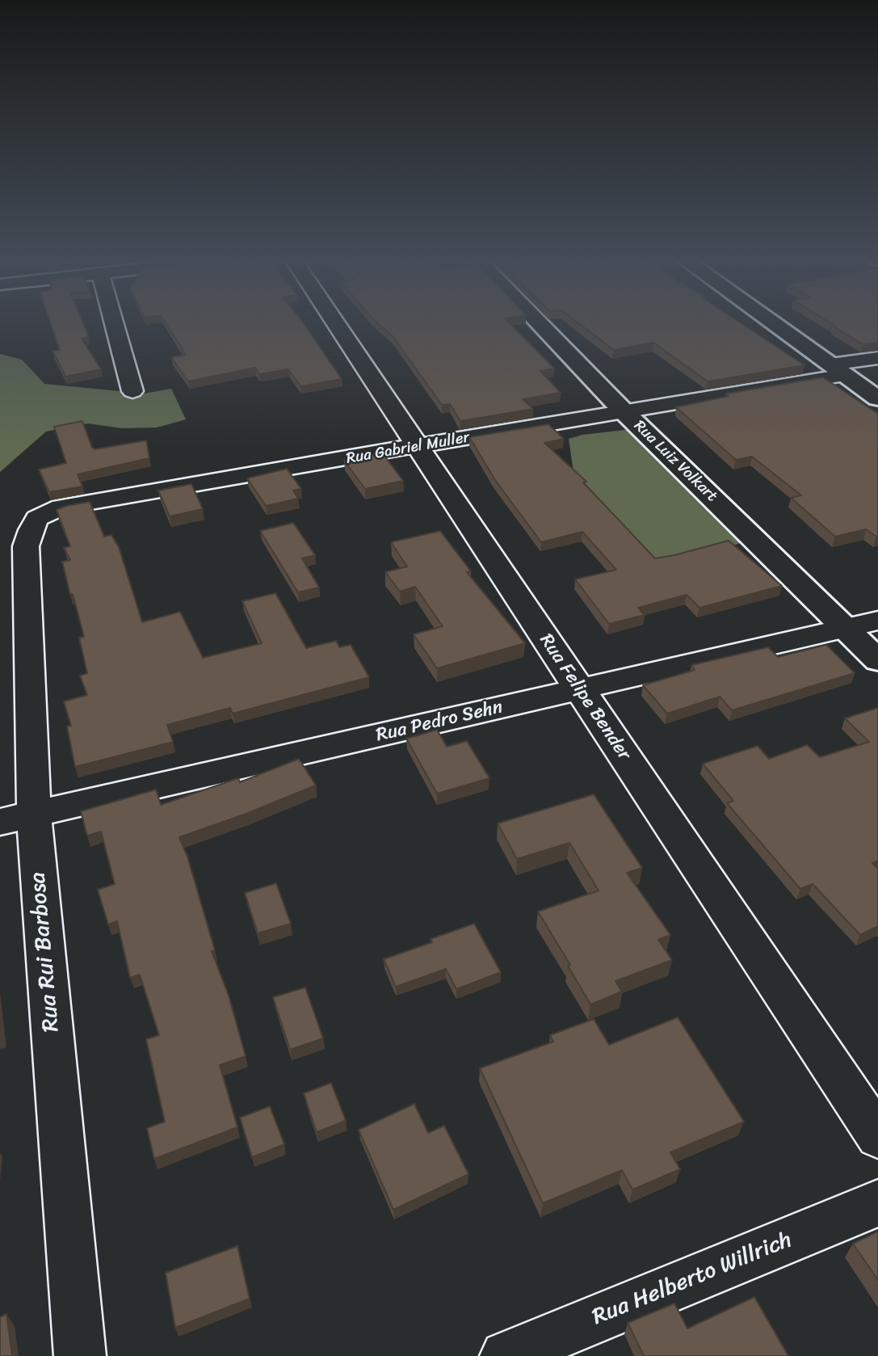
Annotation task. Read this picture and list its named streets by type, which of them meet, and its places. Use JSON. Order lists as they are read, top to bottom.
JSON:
{
  "streets": {
    "street": [
      "Rua Gabriel Muller",
      "Rua Luiz Volkart",
      "Rua Felipe Bender",
      "Rua Pedro Sehn",
      "Rua Rui Barbosa",
      "Rua Helberto Willrich"
    ]
  },
  "crossings": [
    ["Rua Gabriel Muller", "Rua Luiz Volkart"],
    ["Rua Gabriel Muller", "Rua Felipe Bender"],
    ["Rua Gabriel Muller", "Rua Rui Barbosa"],
    ["Rua Luiz Volkart", "Rua Pedro Sehn"],
    ["Rua Felipe Bender", "Rua Pedro Sehn"],
    ["Rua Pedro Sehn", "Rua Rui Barbosa"]
  ]
}
